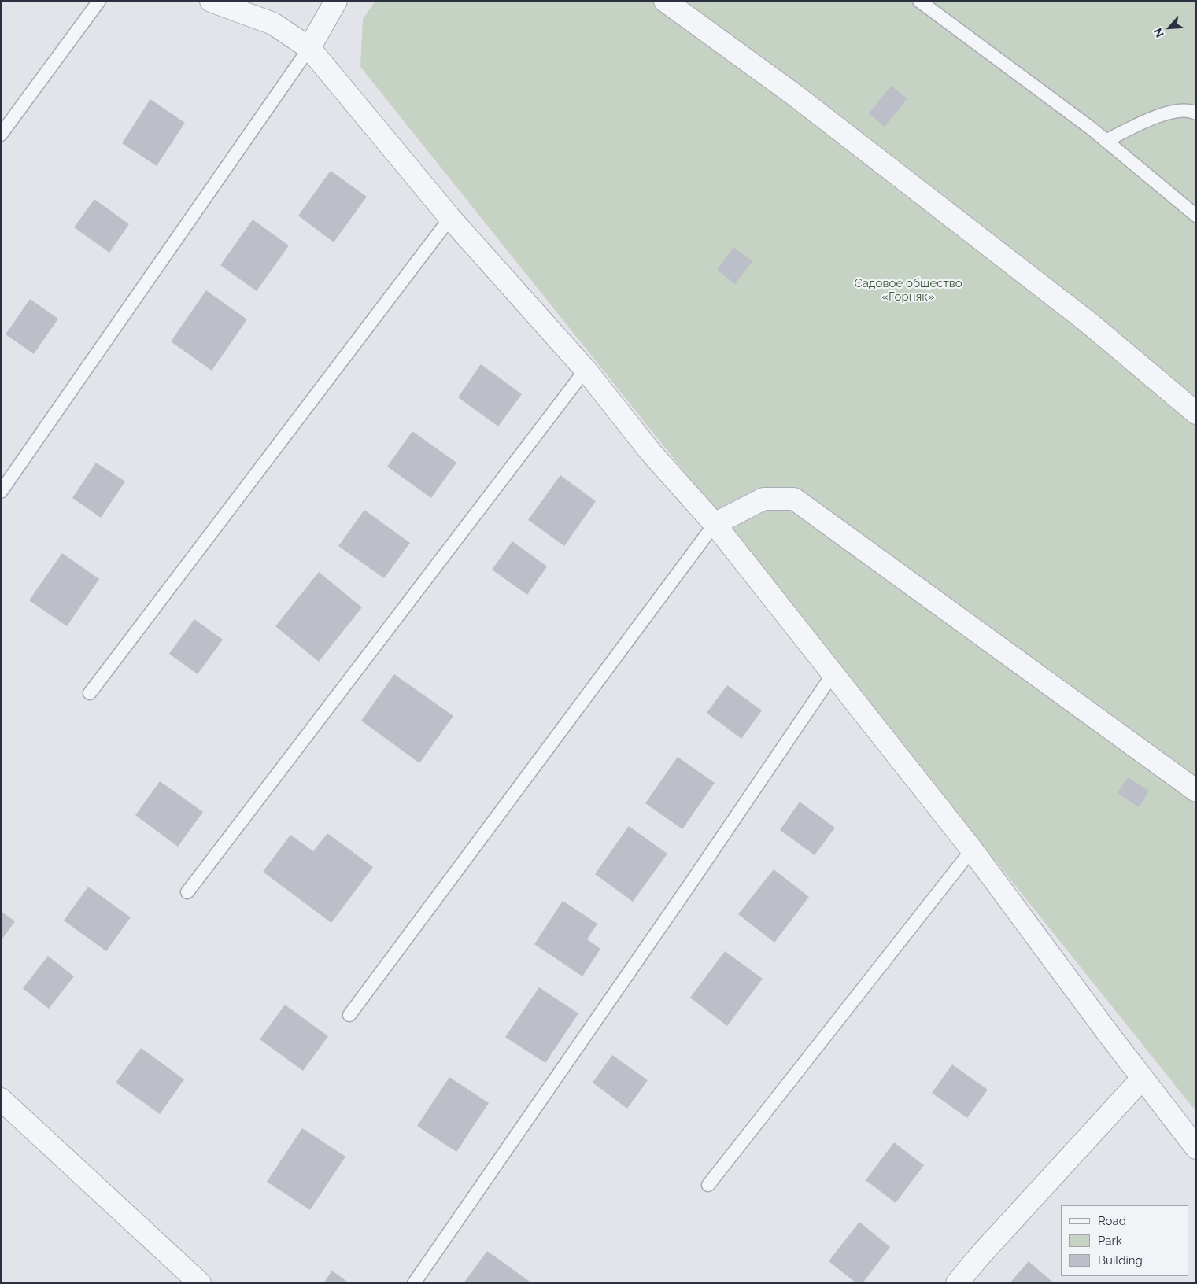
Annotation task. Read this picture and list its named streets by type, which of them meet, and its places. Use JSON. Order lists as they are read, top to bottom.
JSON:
{
  "parks": ["Садовое общество «Горняк»"],
  "legend": ["Road", "Park", "Building"],
  "north": "bottom left"
}
